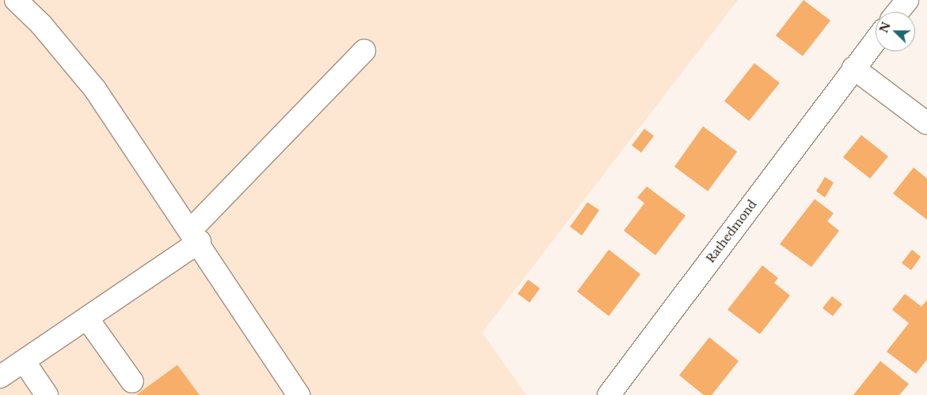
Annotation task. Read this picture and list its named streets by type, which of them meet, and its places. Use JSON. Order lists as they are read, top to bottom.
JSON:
{
  "streets": {
    "street": ["Rathedmond"]
  },
  "north": "left"
}
